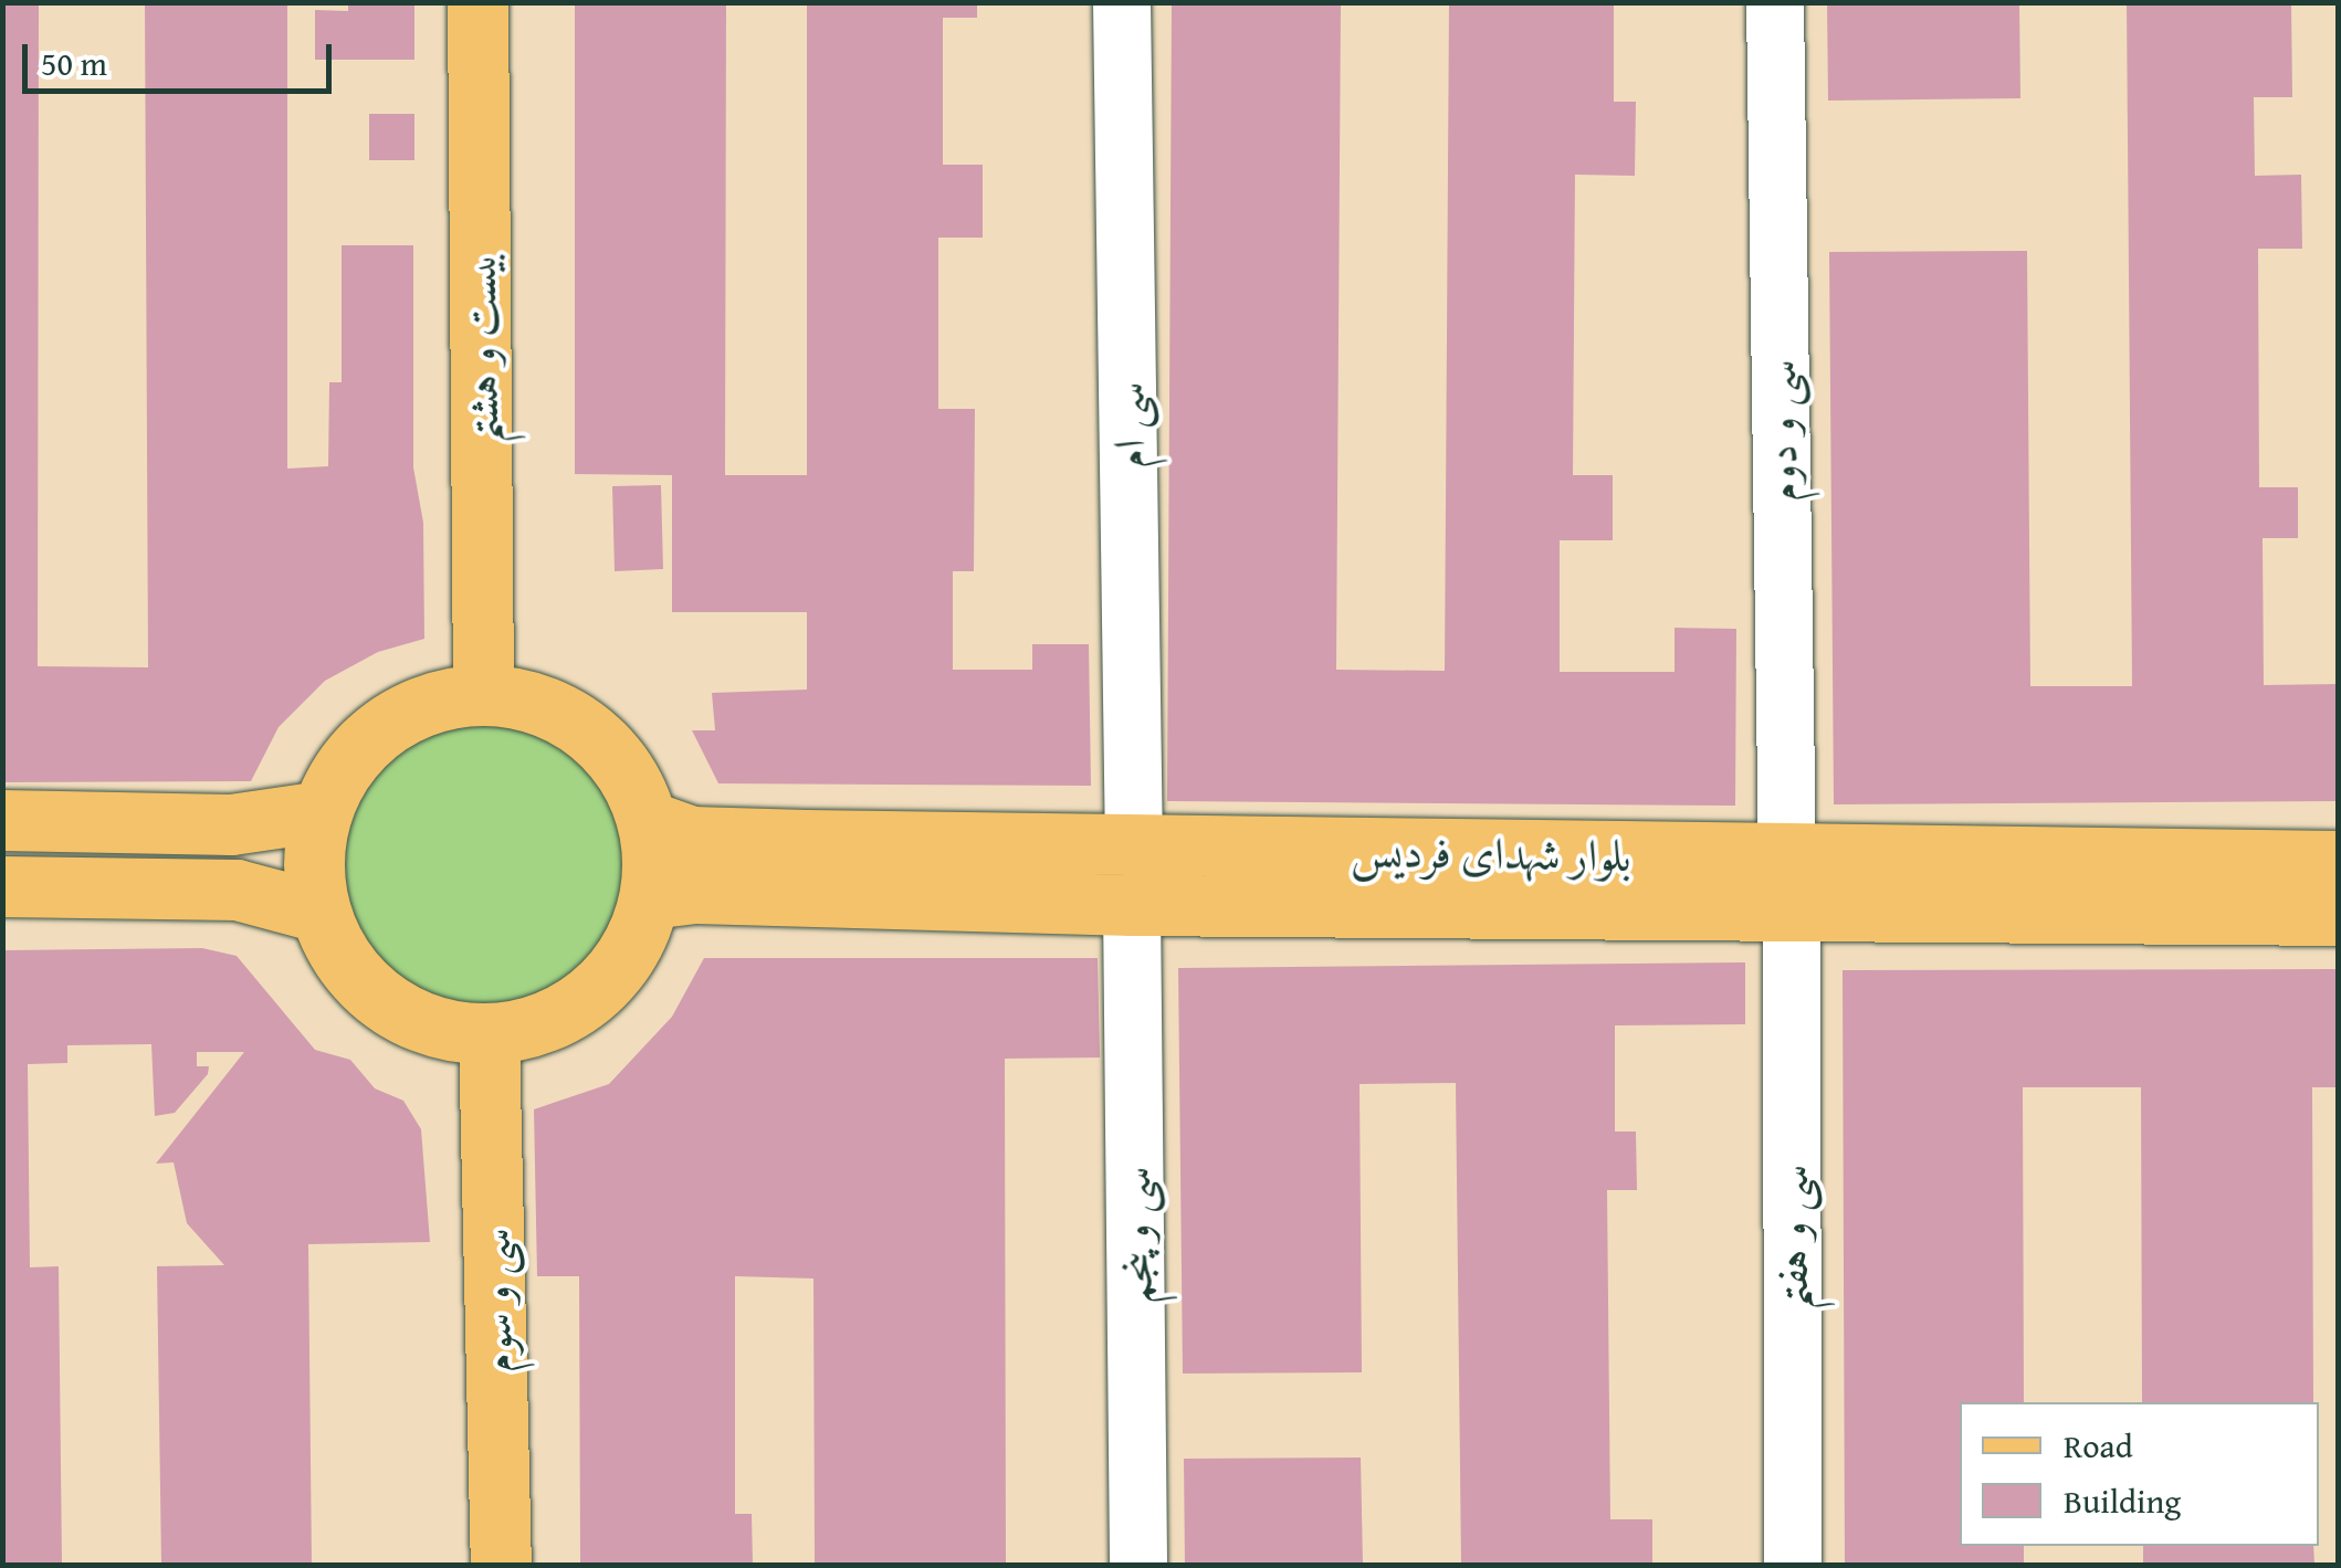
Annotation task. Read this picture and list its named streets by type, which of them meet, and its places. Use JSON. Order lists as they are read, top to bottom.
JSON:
{
  "streets": {
    "main road": ["بیست و هشتم", "بلوار شهدای فردیس", "سی و سوم"],
    "street": [
      "سی ام",
      "سی و دوم",
      "سی و پنجم",
      "سی و هفتم"
    ]
  },
  "crossings": [
    ["بیست و هشتم", "بلوار شهدای فردیس"],
    ["بیست و هشتم", "سی و سوم"],
    ["سی ام", "بلوار شهدای فردیس"],
    ["سی ام", "سی و پنجم"],
    ["سی و دوم", "بلوار شهدای فردیس"],
    ["سی و دوم", "سی و هفتم"],
    ["بلوار شهدای فردیس", "سی و پنجم"],
    ["بلوار شهدای فردیس", "سی و هفتم"],
    ["بلوار شهدای فردیس", "سی و سوم"]
  ],
  "legend": ["Road", "Building"],
  "scale_bar": "50 m"
}
